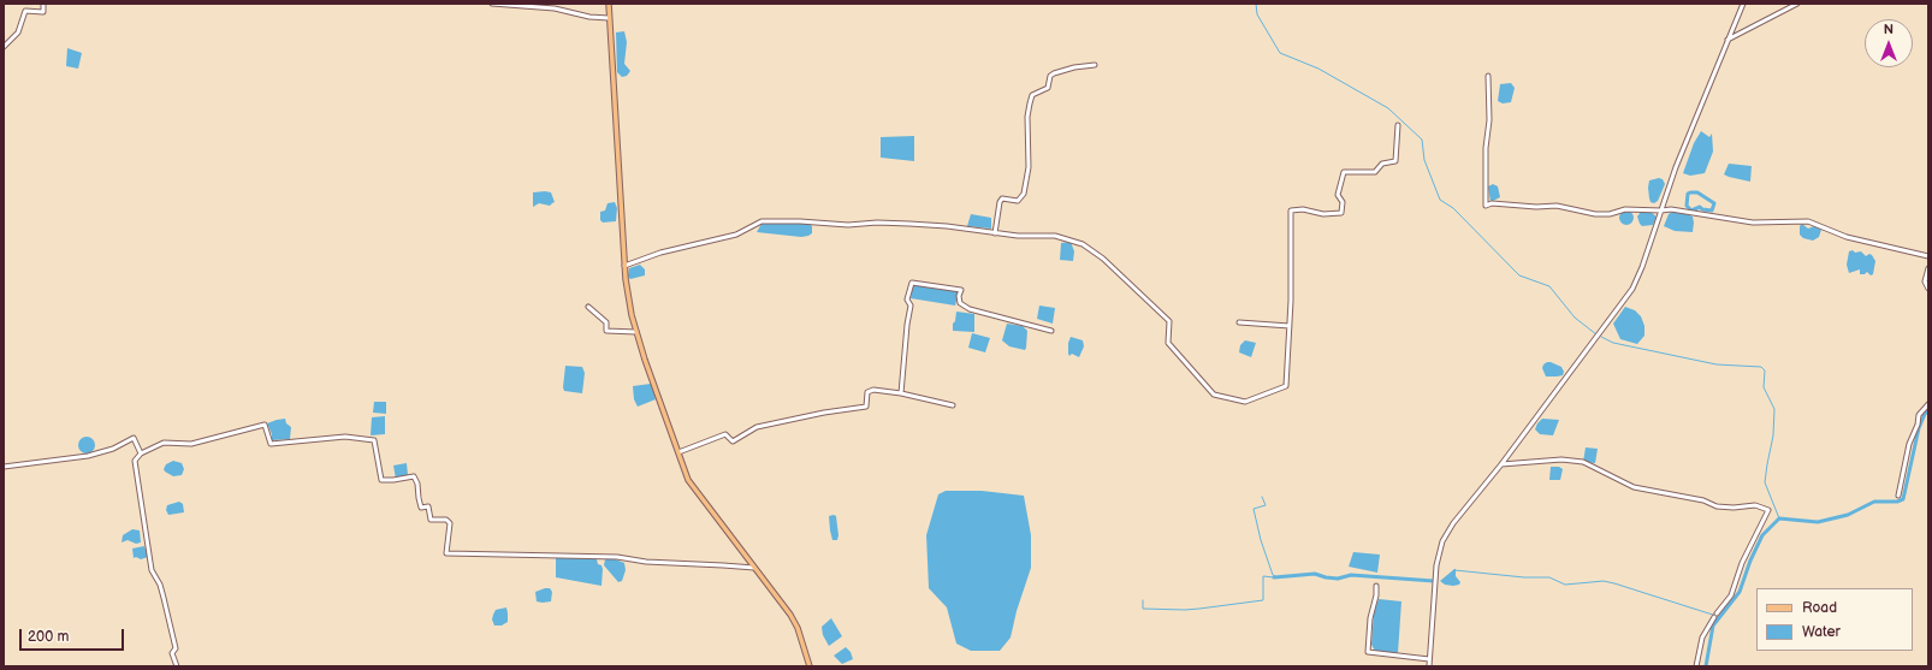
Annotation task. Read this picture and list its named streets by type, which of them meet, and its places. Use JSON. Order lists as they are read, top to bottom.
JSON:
{
  "legend": ["Road", "Water"],
  "scale_bar": "200 m",
  "north": "top"
}
